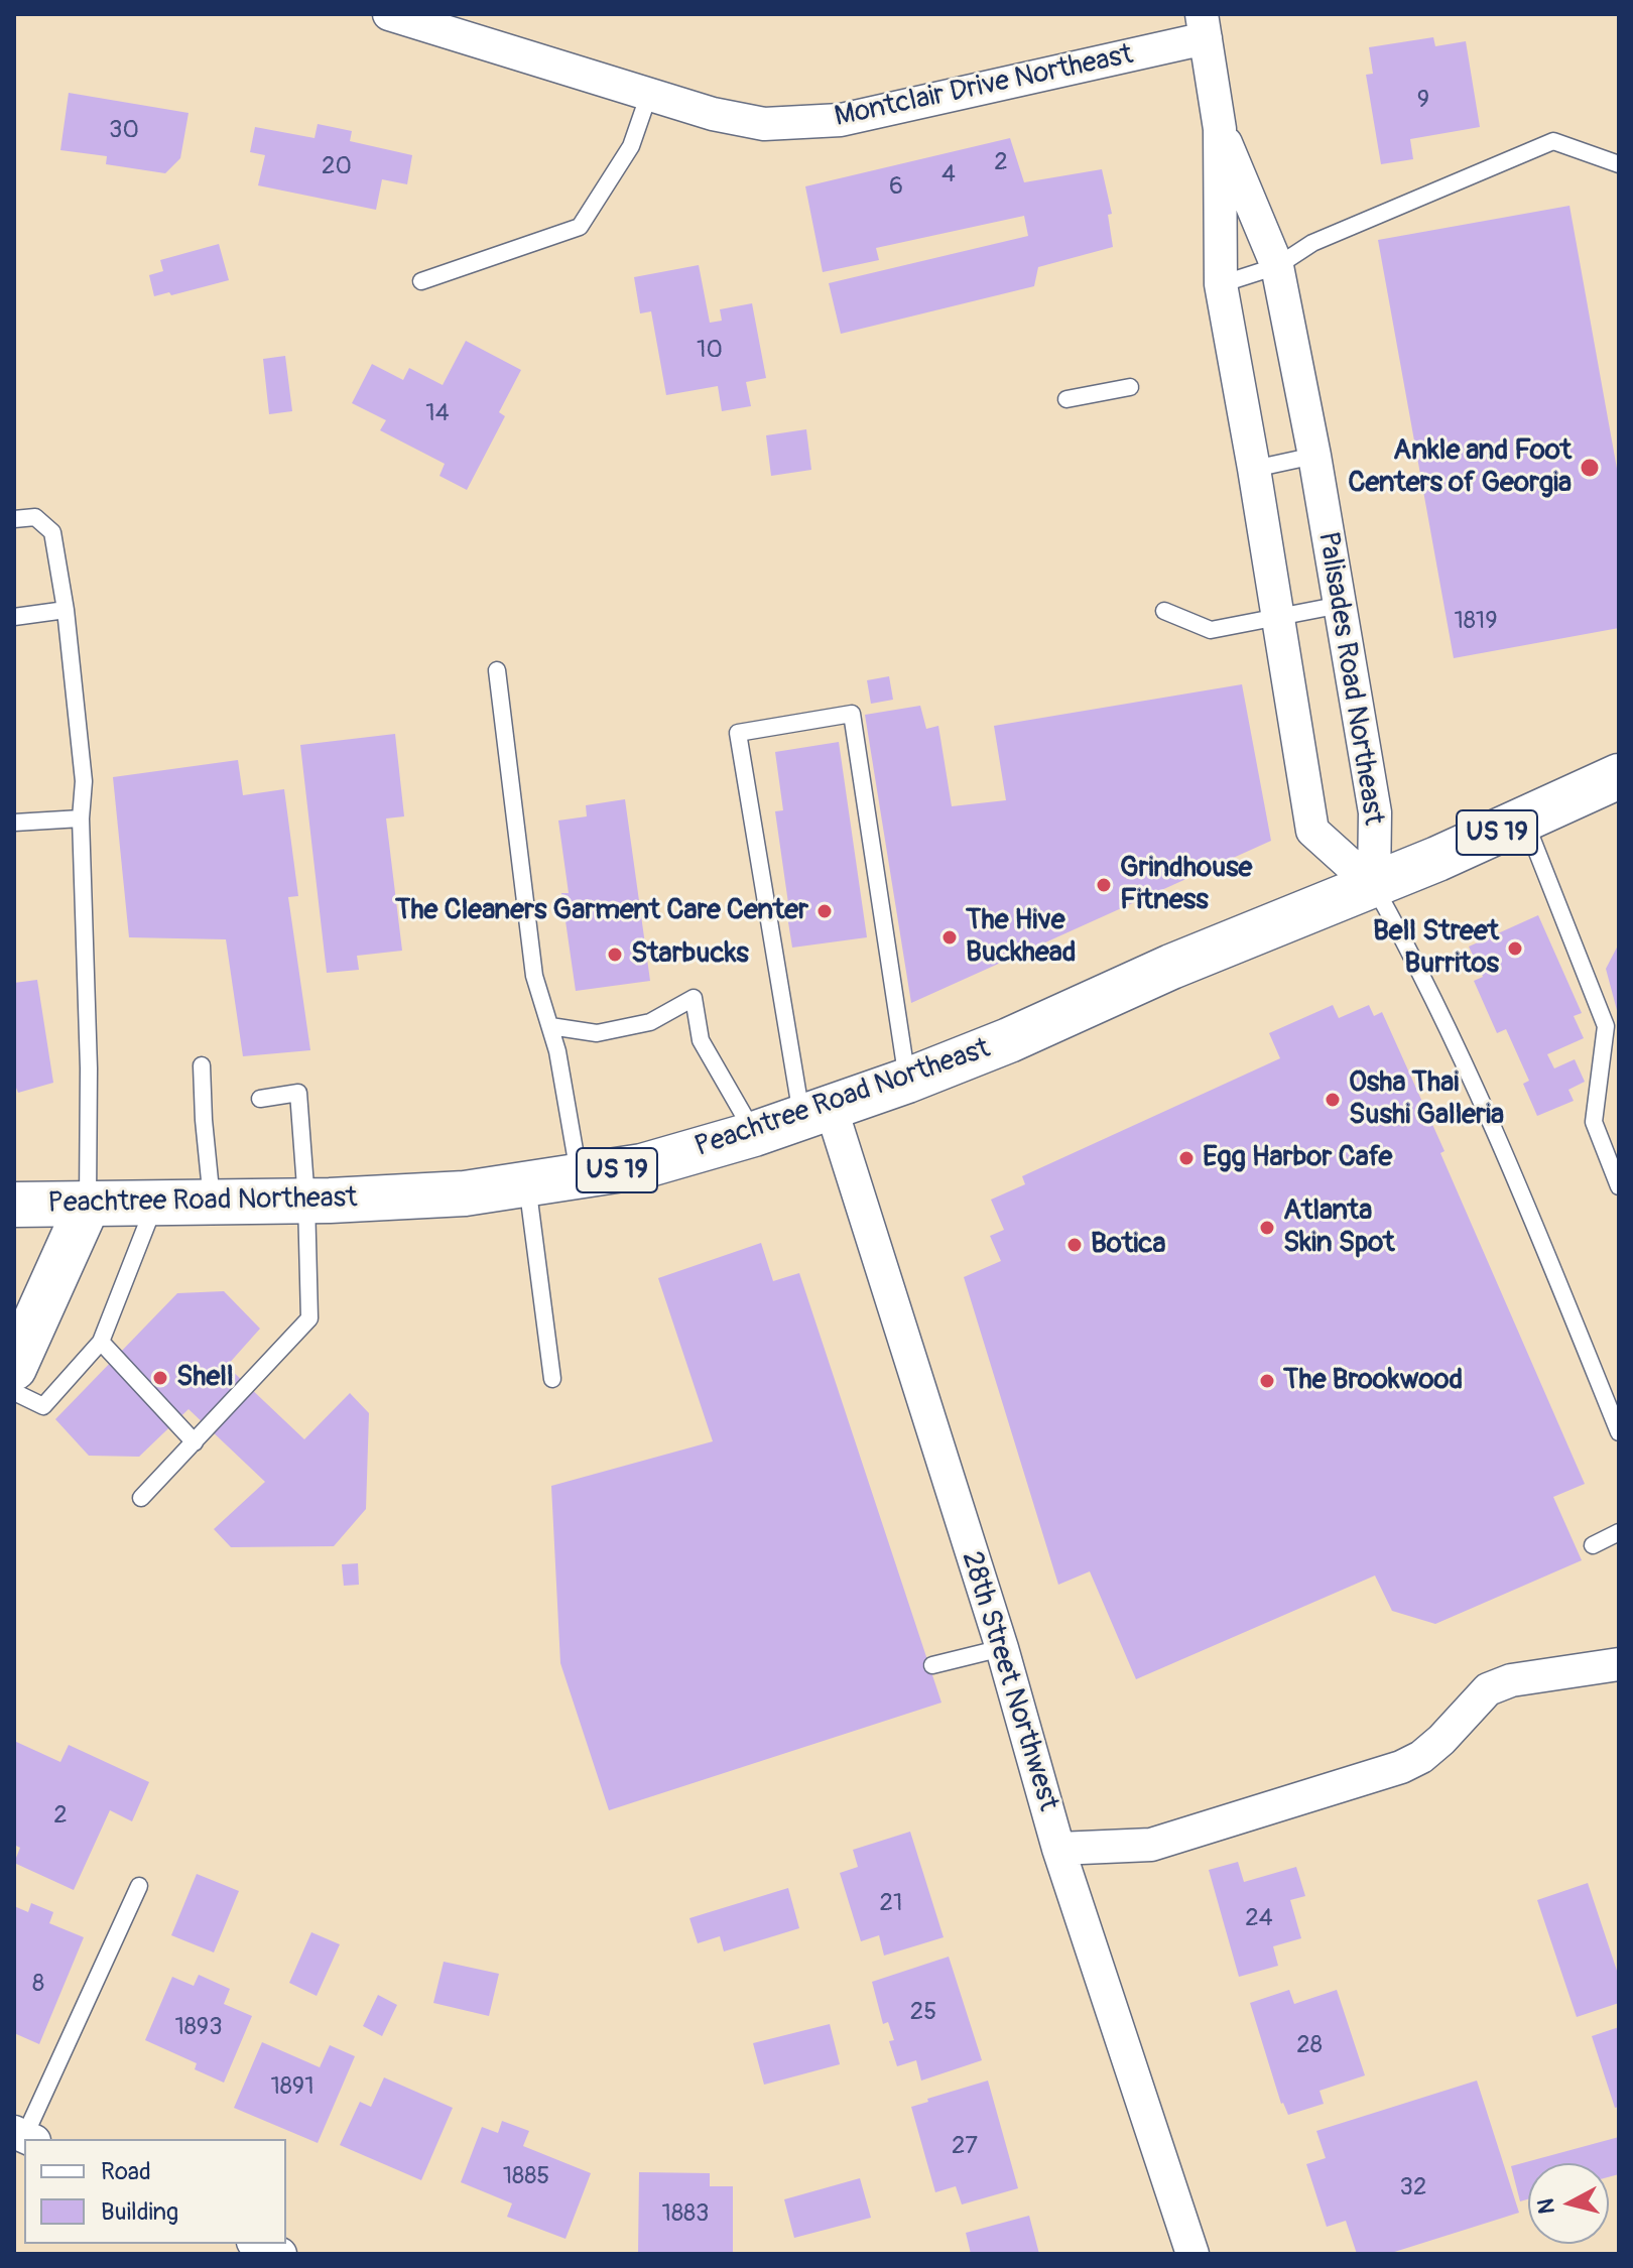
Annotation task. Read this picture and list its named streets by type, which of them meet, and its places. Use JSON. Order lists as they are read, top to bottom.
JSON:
{
  "streets": {
    "main road": ["US 19", "Peachtree Road Northeast"],
    "street": ["Montclair Drive Northeast", "Palisades Road Northeast", "28th Street Northwest"]
  },
  "crossings": [
    ["Montclair Drive Northeast", "Palisades Road Northeast"],
    ["Palisades Road Northeast", "Peachtree Road Northeast"],
    ["Peachtree Road Northeast", "28th Street Northwest"]
  ],
  "places": [
    "Ankle and Foot Centers of Georgia",
    "Grindhouse Fitness",
    "The Cleaners Garment Care Center",
    "The Hive Buckhead",
    "Bell Street Burritos",
    "Starbucks",
    "Osha Thai Sushi Galleria",
    "Egg Harbor Cafe",
    "Atlanta Skin Spot",
    "Botica",
    "Shell",
    "The Brookwood"
  ],
  "house_numbers": [
    "9",
    "30",
    "2",
    "20",
    "4",
    "6",
    "10",
    "14",
    "1819",
    "2",
    "21",
    "24",
    "8",
    "25",
    "1893",
    "28",
    "1891",
    "27",
    "1885",
    "32",
    "1883"
  ],
  "legend": ["Road", "Building"],
  "north": "left"
}
